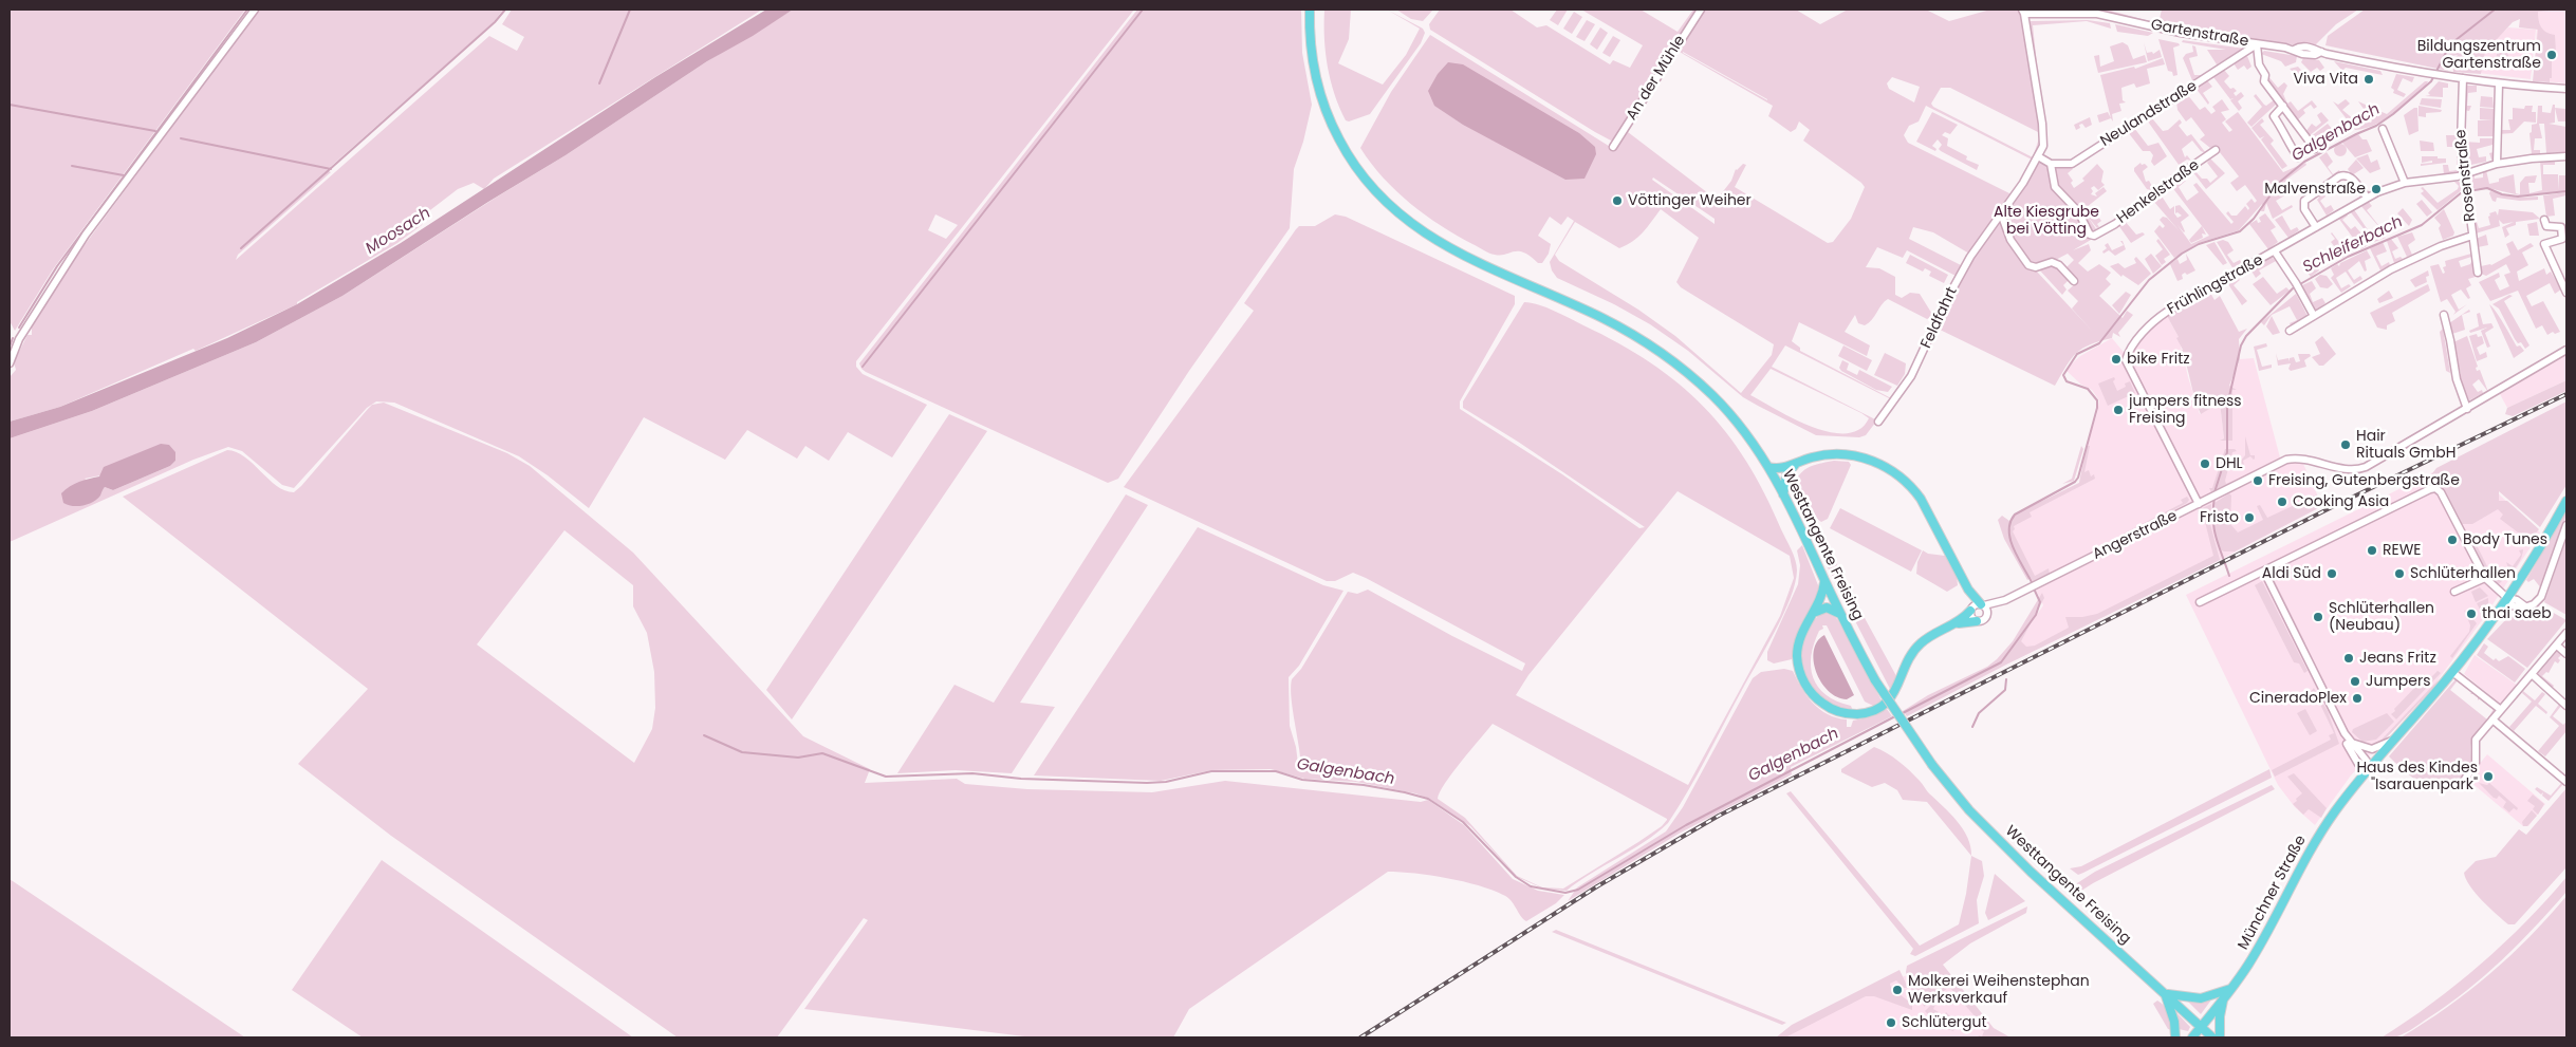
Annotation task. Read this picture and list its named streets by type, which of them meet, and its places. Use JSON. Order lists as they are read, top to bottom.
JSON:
{
  "streets": {
    "main road": ["Westtangente Freising", "Münchner Straße"],
    "street": [
      "Gartenstraße",
      "An der Mühle",
      "Neulandstraße",
      "Rosenstraße",
      "Henkelstraße",
      "Frühlingstraße",
      "Feldfahrt",
      "Angerstraße"
    ]
  },
  "crossings": [
    ["Gartenstraße", "Neulandstraße"],
    ["Gartenstraße", "Rosenstraße"],
    ["Gartenstraße", "Feldfahrt"],
    ["Neulandstraße", "Henkelstraße"],
    ["Rosenstraße", "Frühlingstraße"],
    ["Frühlingstraße", "Angerstraße"],
    ["Westtangente Freising", "Münchner Straße"]
  ],
  "water": ["Galgenbach", "Moosach", "Schleiferbach"],
  "parks": ["Alte Kiesgrube bei Vötting"],
  "places": [
    "Bildungszentrum Gartenstraße",
    "Viva Vita",
    "Malvenstraße",
    "Vöttinger Weiher",
    "bike Fritz",
    "jumpers fitness Freising",
    "Hair Rituals GmbH",
    "DHL",
    "Freising, Gutenbergstraße",
    "Cooking Asia",
    "Fristo",
    "Body Tunes",
    "REWE",
    "Aldi Süd",
    "Schlüterhallen",
    "thai saeb",
    "Schlüterhallen (Neubau)",
    "Jeans Fritz",
    "Jumpers",
    "CineradoPlex",
    "Haus des Kindes \"Isarauenpark\"",
    "Molkerei Weihenstephan Werksverkauf",
    "Schlütergut"
  ]
}
